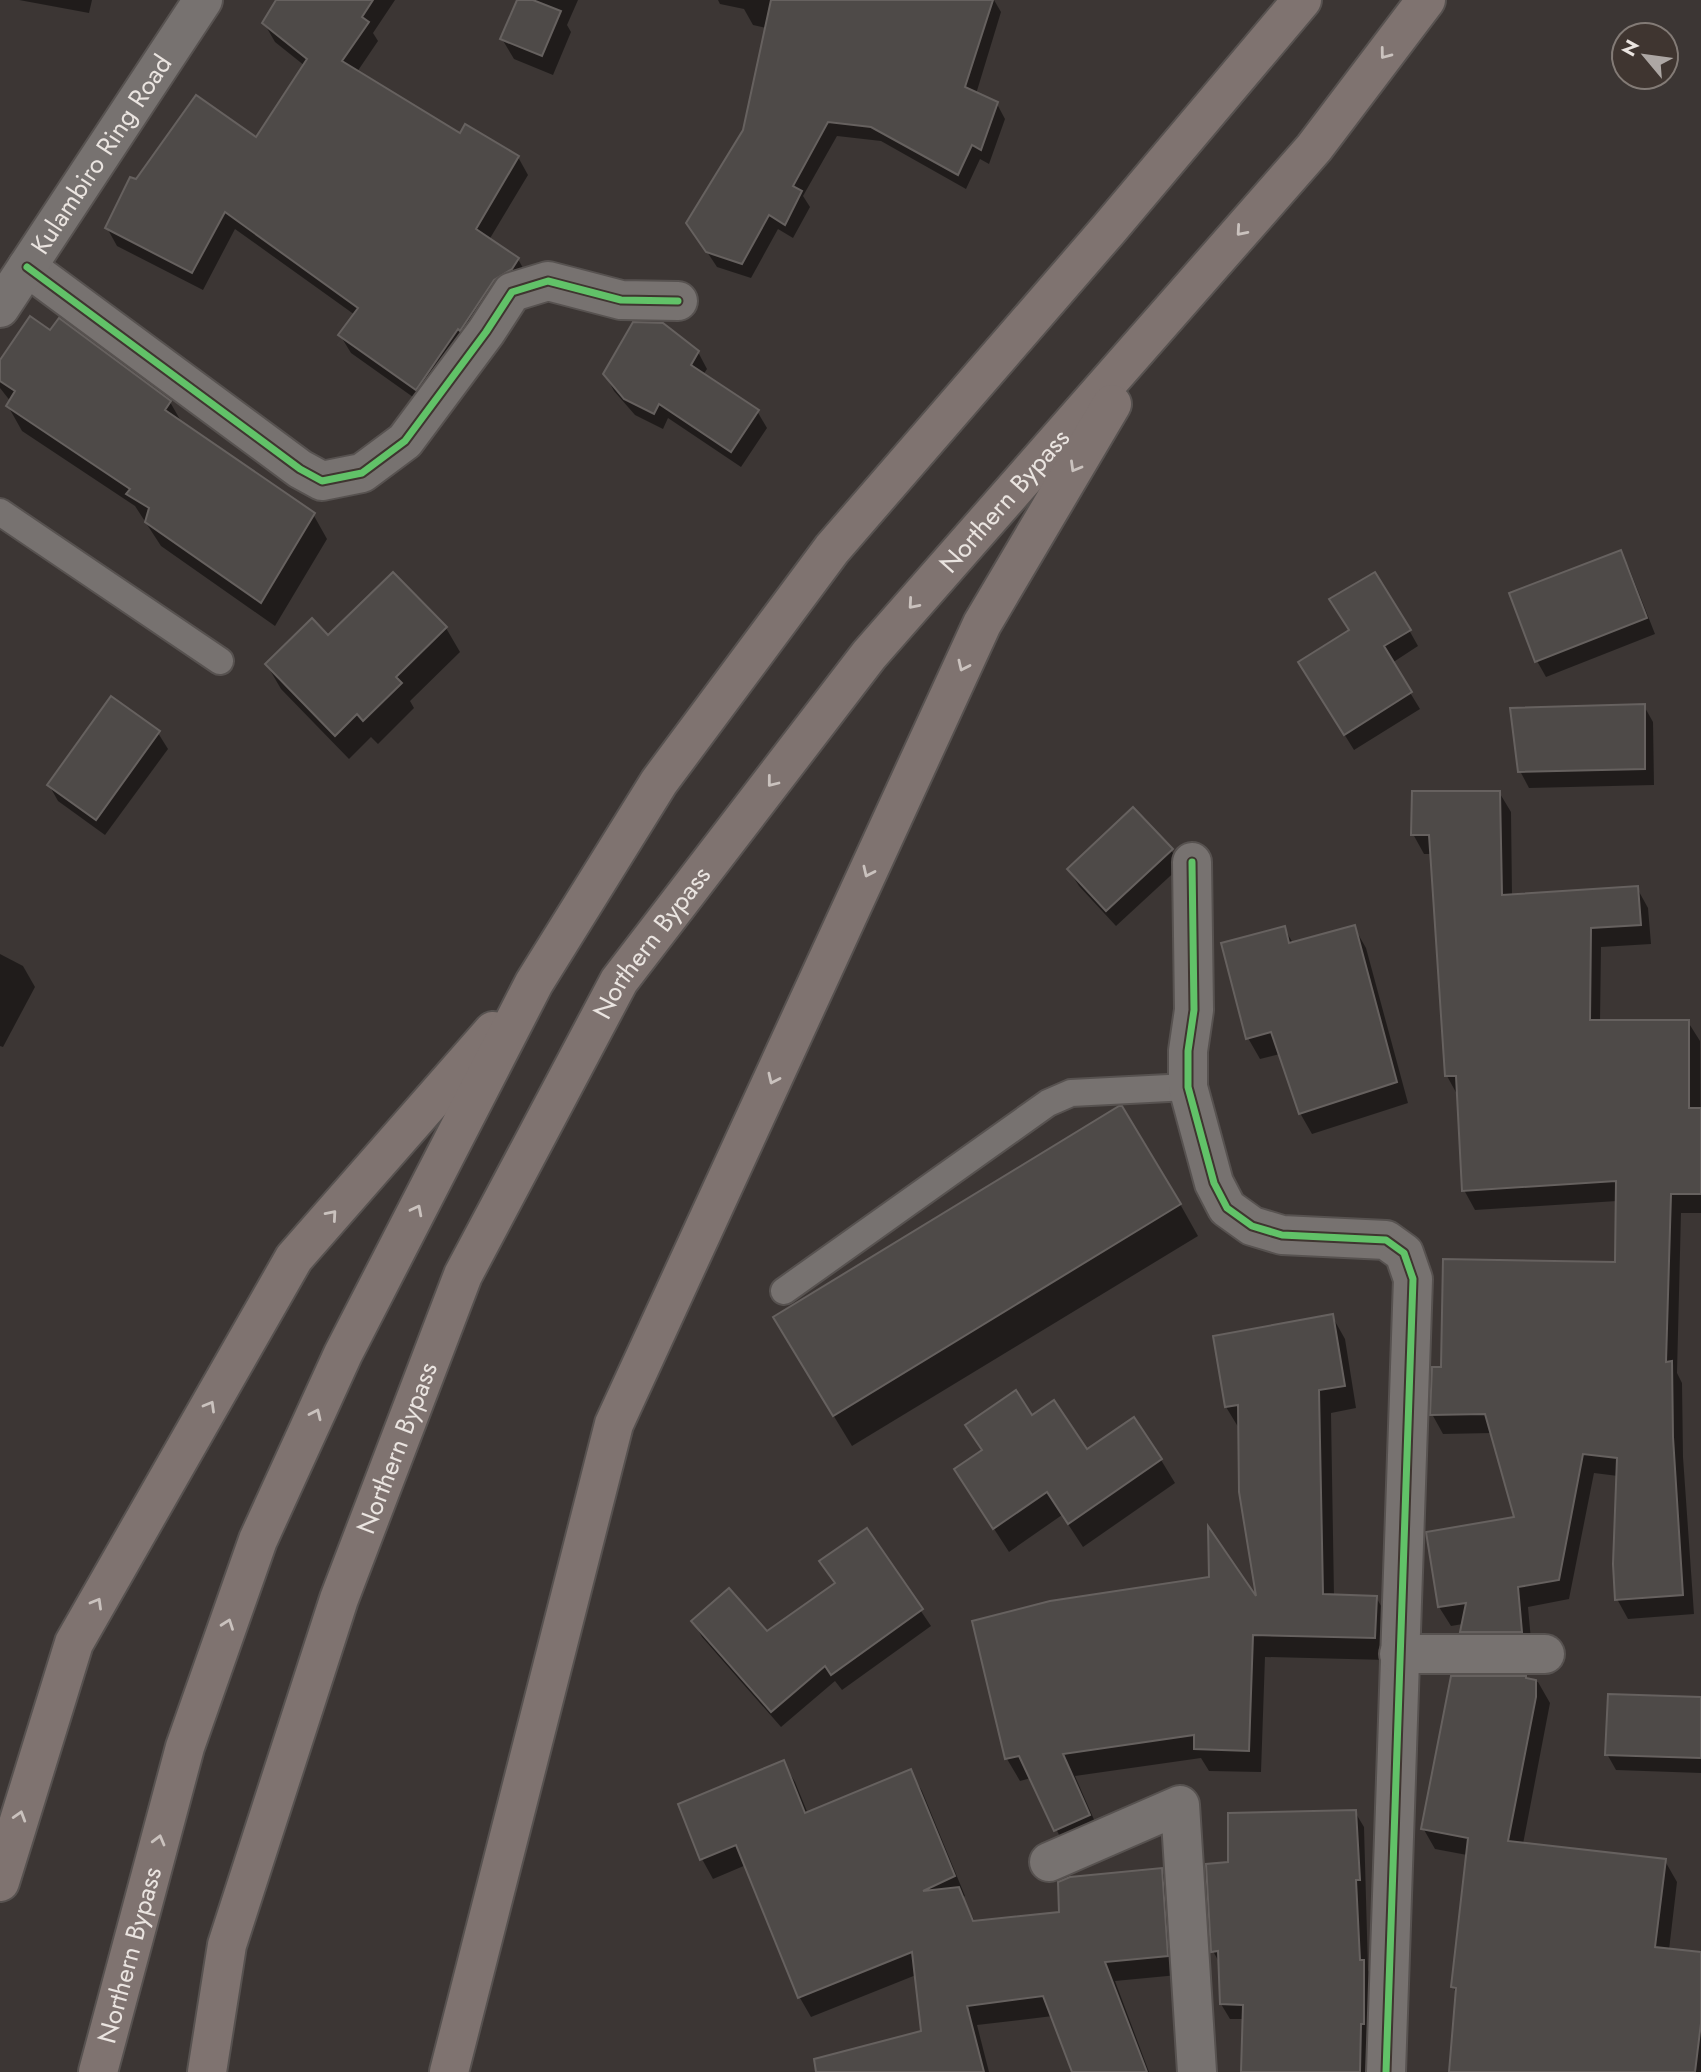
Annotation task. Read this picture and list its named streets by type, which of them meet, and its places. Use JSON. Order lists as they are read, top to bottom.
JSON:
{
  "streets": {
    "highway": ["Northern Bypass"],
    "street": ["Kulambiro Ring Road"]
  },
  "north": "top left"
}
